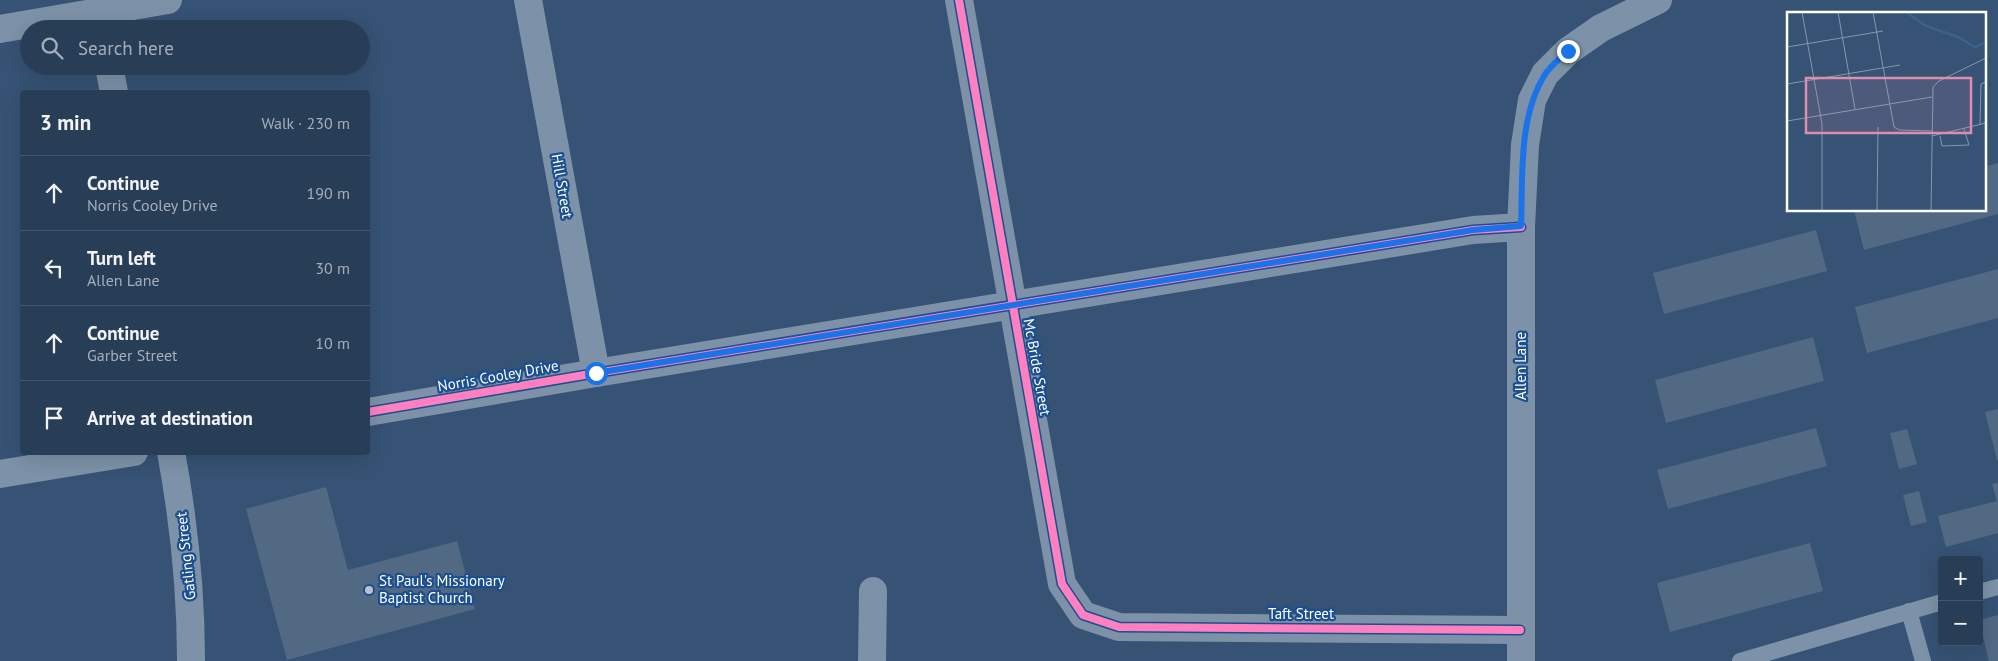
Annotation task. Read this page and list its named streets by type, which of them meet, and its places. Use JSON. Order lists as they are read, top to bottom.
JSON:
{
  "streets": {
    "street": [
      "Hill Street",
      "Allen Lane",
      "Mc Bride Street",
      "Norris Cooley Drive",
      "Gatling Street",
      "Taft Street"
    ]
  },
  "crossings": [
    ["Hill Street", "Norris Cooley Drive"],
    ["Allen Lane", "Norris Cooley Drive"],
    ["Allen Lane", "Taft Street"],
    ["Mc Bride Street", "Norris Cooley Drive"],
    ["Mc Bride Street", "Taft Street"]
  ],
  "places": ["St Paul's Missionary Baptist Church"],
  "page": {
    "search": "Search here",
    "heading": ["3 min", "Walk · 230 m"],
    "list": [
      ["Continue", "Norris Cooley Drive", "190 m"],
      ["Turn left", "Allen Lane", "30 m"],
      ["Continue", "Garber Street", "10 m"],
      "Arrive at destination"
    ],
    "map_buttons": ["+", "−"]
  }
}
